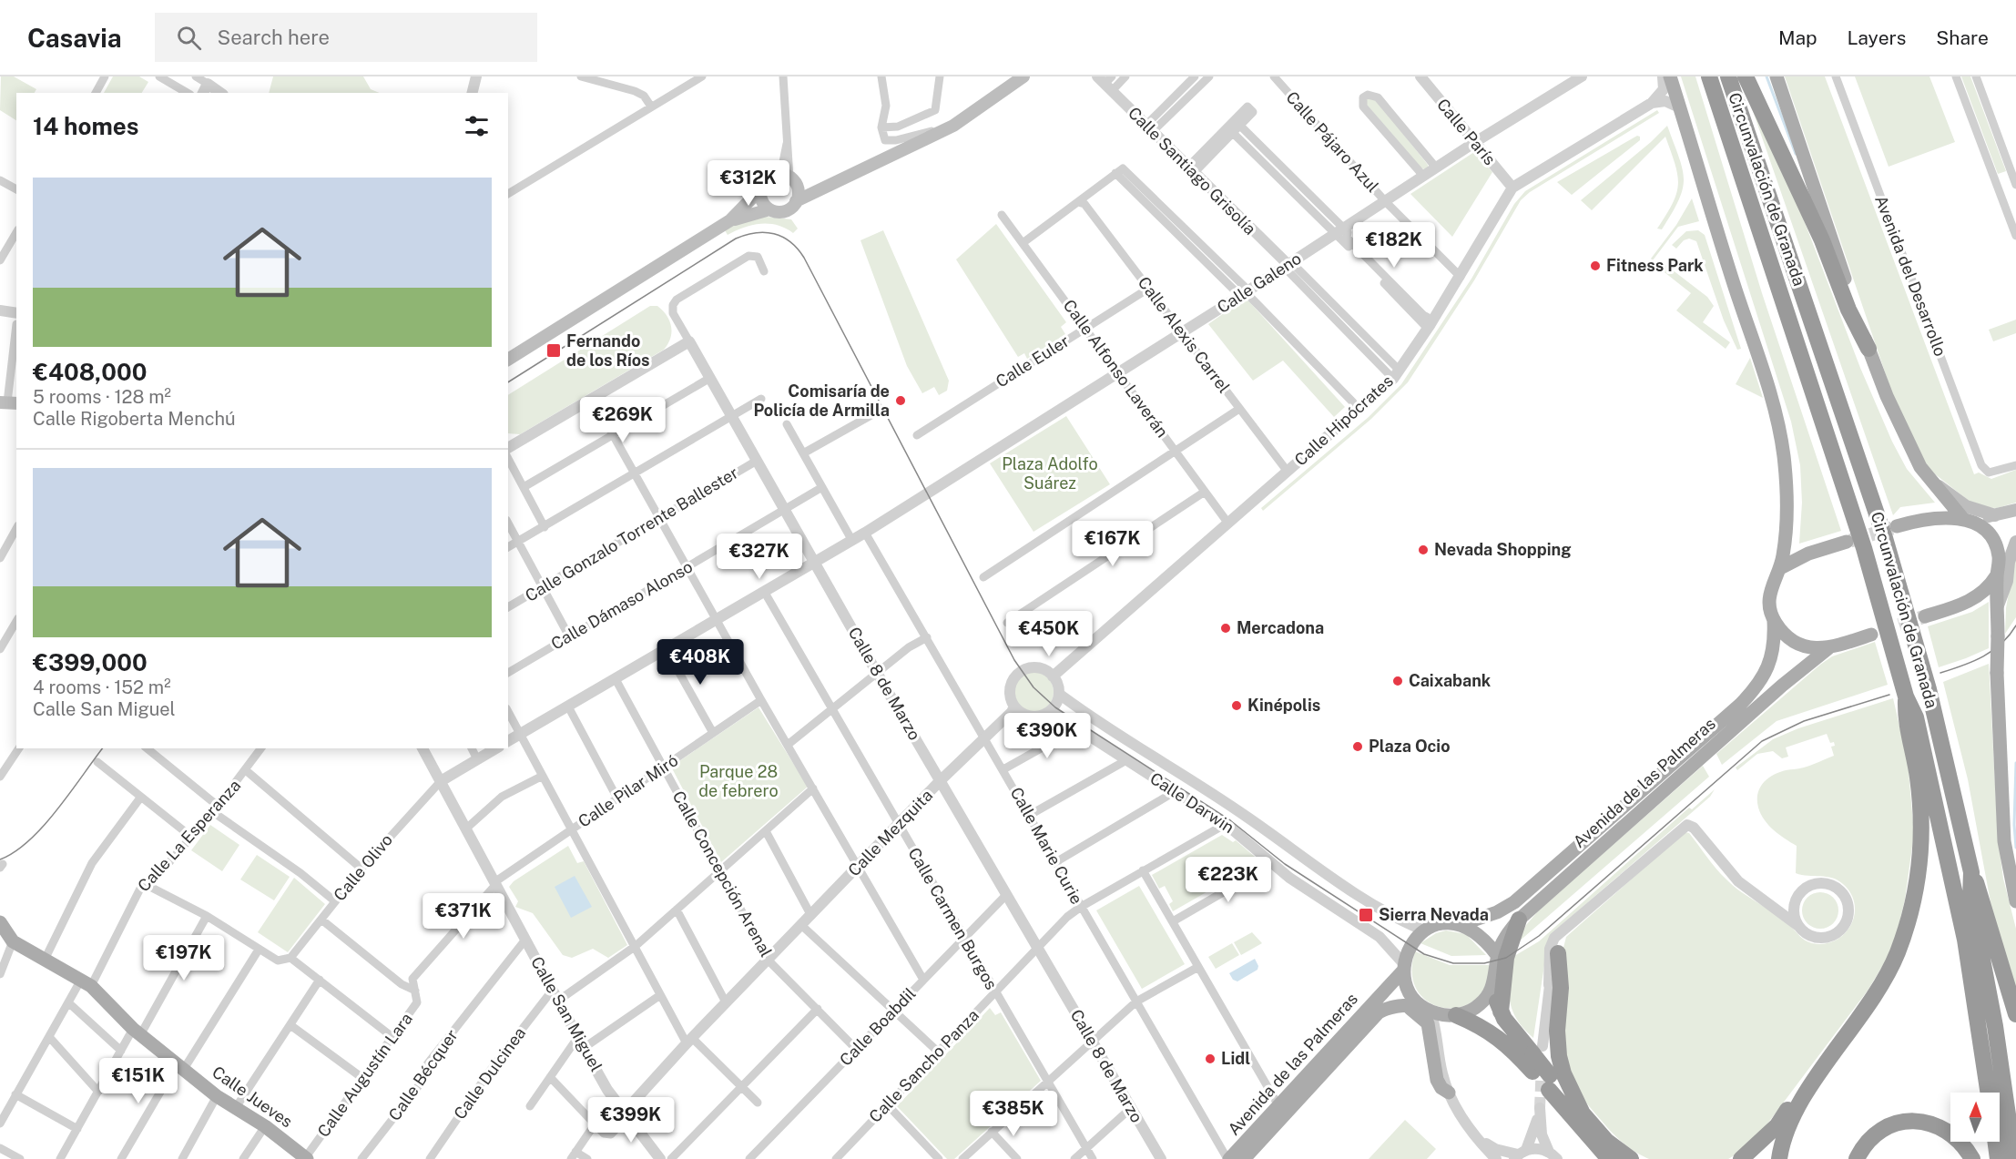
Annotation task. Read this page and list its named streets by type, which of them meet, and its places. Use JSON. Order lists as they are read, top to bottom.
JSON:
{
  "streets": {
    "highway": ["Circunvalación de Granada"],
    "main road": ["Avenida de las Palmeras", "Calle Jueves"],
    "street": [
      "Calle París",
      "Calle Pájaro Azul",
      "Calle Santiago Grisolía",
      "Avenida del Desarrollo",
      "Calle Galeno",
      "Calle Alexis Carrel",
      "Calle Euler",
      "Calle Alfonso Laverán",
      "Calle Hipócrates",
      "Calle Gonzalo Torrente Ballester",
      "Calle Dámaso Alonso",
      "Calle 8 de Marzo",
      "Calle Pilar Miró",
      "Calle Darwin",
      "Calle Mezquita",
      "Calle La Esperanza",
      "Calle Marie Curie",
      "Calle Olivo",
      "Calle Concepción Arenal",
      "Calle Carmen Burgos",
      "Calle San Miguel",
      "Calle Boabdil",
      "Calle Sancho Panza",
      "Calle Dulcinea",
      "Calle Augustín Lara",
      "Calle Bécquer"
    ]
  },
  "crossings": [
    ["Calle París", "Calle Galeno"],
    ["Calle París", "Calle Hipócrates"],
    ["Calle Pájaro Azul", "Calle Galeno"],
    ["Calle Pájaro Azul", "Calle Hipócrates"],
    ["Calle Santiago Grisolía", "Calle Galeno"],
    ["Calle Galeno", "Calle Alexis Carrel"],
    ["Calle Galeno", "Calle Alfonso Laverán"],
    ["Calle Galeno", "Calle 8 de Marzo"],
    ["Calle Galeno", "Calle Marie Curie"],
    ["Calle Galeno", "Calle Concepción Arenal"],
    ["Calle Galeno", "Calle Carmen Burgos"],
    ["Calle Alexis Carrel", "Calle Euler"],
    ["Calle Alexis Carrel", "Calle Hipócrates"],
    ["Calle Euler", "Calle Alfonso Laverán"],
    ["Calle Alfonso Laverán", "Calle Hipócrates"],
    ["Calle Hipócrates", "Calle Darwin"],
    ["Calle Hipócrates", "Calle Mezquita"],
    ["Calle Gonzalo Torrente Ballester", "Calle 8 de Marzo"],
    ["Calle Dámaso Alonso", "Calle 8 de Marzo"],
    ["Calle 8 de Marzo", "Calle Mezquita"],
    ["Calle 8 de Marzo", "Calle Boabdil"],
    ["Calle 8 de Marzo", "Calle Sancho Panza"],
    ["Avenida de las Palmeras", "Calle Darwin"],
    ["Avenida de las Palmeras", "Calle Marie Curie"],
    ["Calle Pilar Miró", "Calle Concepción Arenal"],
    ["Calle Pilar Miró", "Calle San Miguel"],
    ["Calle Pilar Miró", "Calle Augustín Lara"],
    ["Calle Darwin", "Calle Mezquita"],
    ["Calle Darwin", "Calle Sancho Panza"],
    ["Calle Mezquita", "Calle Marie Curie"],
    ["Calle Mezquita", "Calle Concepción Arenal"],
    ["Calle Mezquita", "Calle Carmen Burgos"],
    ["Calle Mezquita", "Calle San Miguel"],
    ["Calle La Esperanza", "Calle Jueves"],
    ["Calle Marie Curie", "Calle Sancho Panza"],
    ["Calle Olivo", "Calle San Miguel"],
    ["Calle Concepción Arenal", "Calle Boabdil"],
    ["Calle Concepción Arenal", "Calle Dulcinea"],
    ["Calle Carmen Burgos", "Calle Boabdil"],
    ["Calle Carmen Burgos", "Calle Sancho Panza"],
    ["Calle San Miguel", "Calle Dulcinea"],
    ["Calle San Miguel", "Calle Bécquer"],
    ["Calle Augustín Lara", "Calle Jueves"]
  ],
  "parks": ["Plaza Adolfo Suárez", "Parque 28 de febrero"],
  "places": {
    "other": [
      "Fitness Park",
      "Comisaría de Policía de Armilla",
      "Nevada Shopping",
      "Mercadona",
      "Caixabank",
      "Kinépolis",
      "Plaza Ocio",
      "Lidl"
    ],
    "transit": ["Fernando de los Ríos", "Sierra Nevada"]
  },
  "north": "top",
  "page": {
    "header": "Casavia",
    "search": "Search here",
    "nav": ["Map", "Layers", "Share"],
    "heading": "14 homes",
    "list": [
      {
        "name": "€408,000",
        "note": "5 rooms · 128 m² · Calle Rigoberta Menchú"
      },
      {
        "name": "€399,000",
        "note": "4 rooms · 152 m² · Calle San Miguel"
      }
    ],
    "price": [
      "€312K",
      "€182K",
      "€269K",
      "€167K",
      "€327K",
      "€450K",
      "€408K",
      "€390K",
      "€223K",
      "€371K",
      "€197K",
      "€151K",
      "€385K",
      "€399K"
    ]
  }
}
